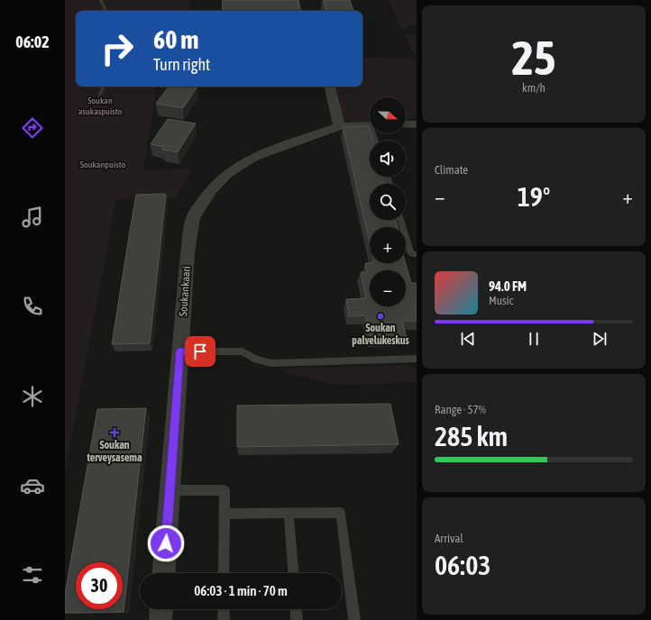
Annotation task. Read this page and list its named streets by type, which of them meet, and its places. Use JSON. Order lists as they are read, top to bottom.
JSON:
{
  "streets": {
    "street": ["Soukankaari"]
  },
  "parks": ["Soukan asukaspuisto", "Soukanpuisto"],
  "places": {
    "other": ["Soukan palvelukeskus"],
    "health": ["Soukan terveysasema"]
  },
  "north": "right",
  "page": {
    "tabs": "06:02",
    "tile": [
      ["25", "km/h"],
      "Climate",
      ["Range · 57%", "285 km"],
      ["Arrival", "06:03"]
    ],
    "turn": ["60 m", "Turn right"],
    "map_buttons": ["+", "−"],
    "heat": ["−", "19°", "+"],
    "song": ["94.0 FM", "Music"],
    "limit": "30",
    "trip": "06:03 · 1 min · 70 m"
  }
}
